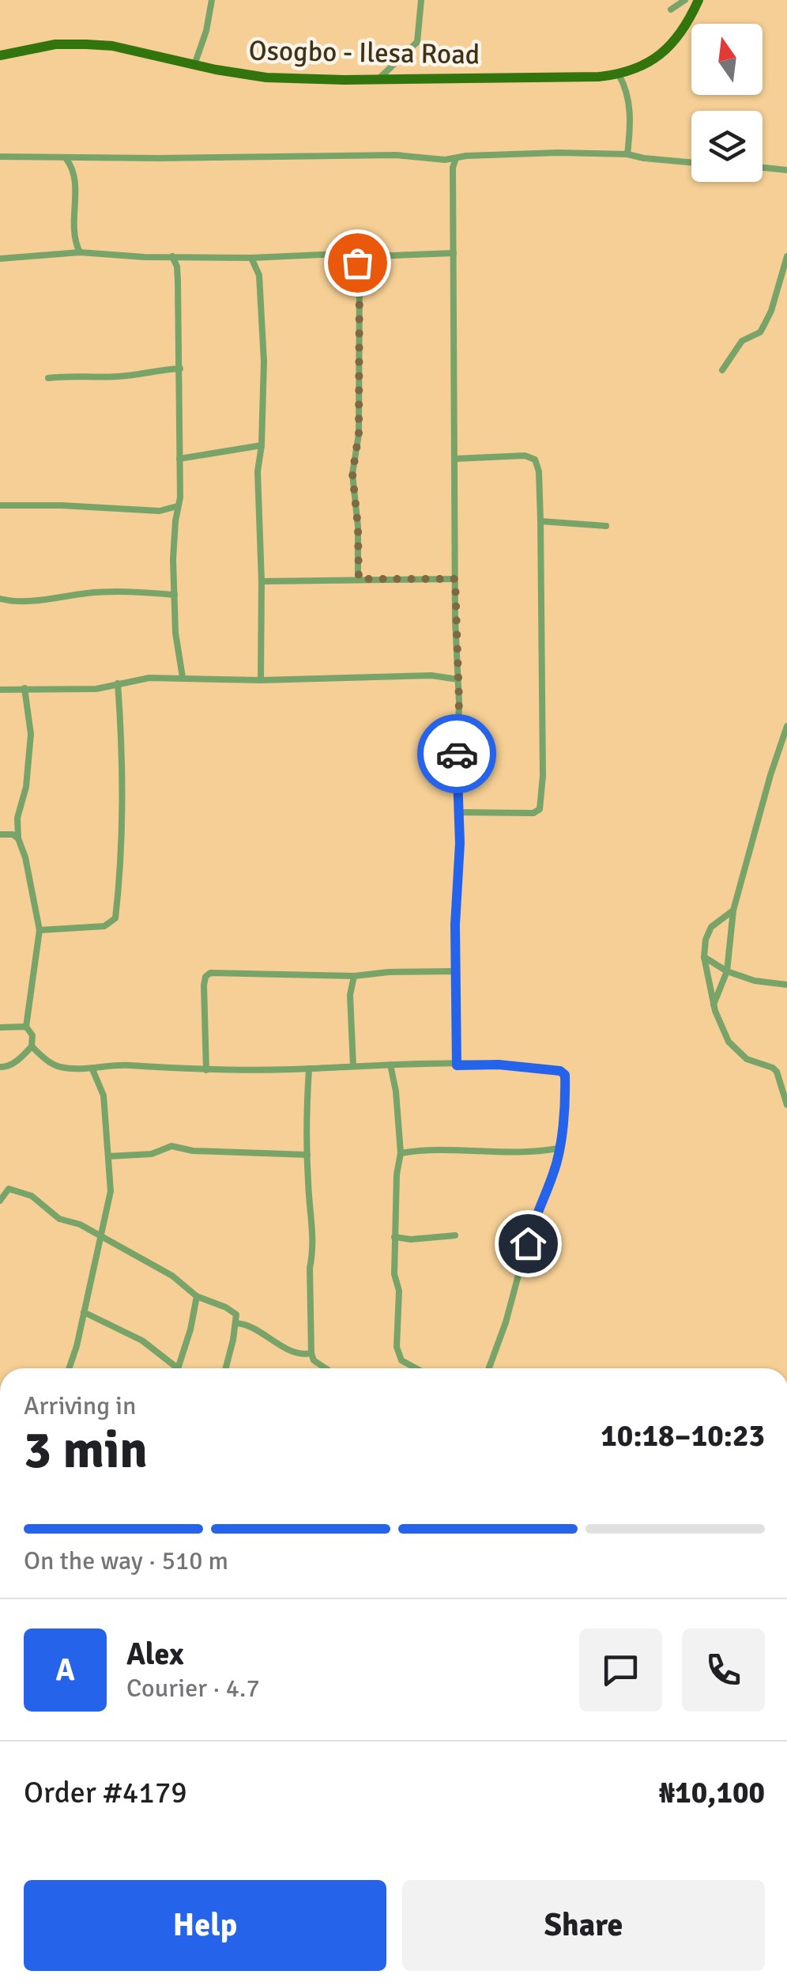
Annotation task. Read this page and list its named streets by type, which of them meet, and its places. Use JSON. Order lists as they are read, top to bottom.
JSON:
{
  "streets": {
    "main road": ["Osogbo - Ilesa Road"]
  },
  "north": "top",
  "page": {
    "heading": ["3 min", "Arriving in", "10:18–10:23"],
    "panel": [
      "Alex",
      "Courier · 4.7",
      "Order #4179",
      "₦10,100"
    ],
    "bar": "On the way · 510 m",
    "round": "A",
    "buttons": ["Help", "Share"]
  }
}
